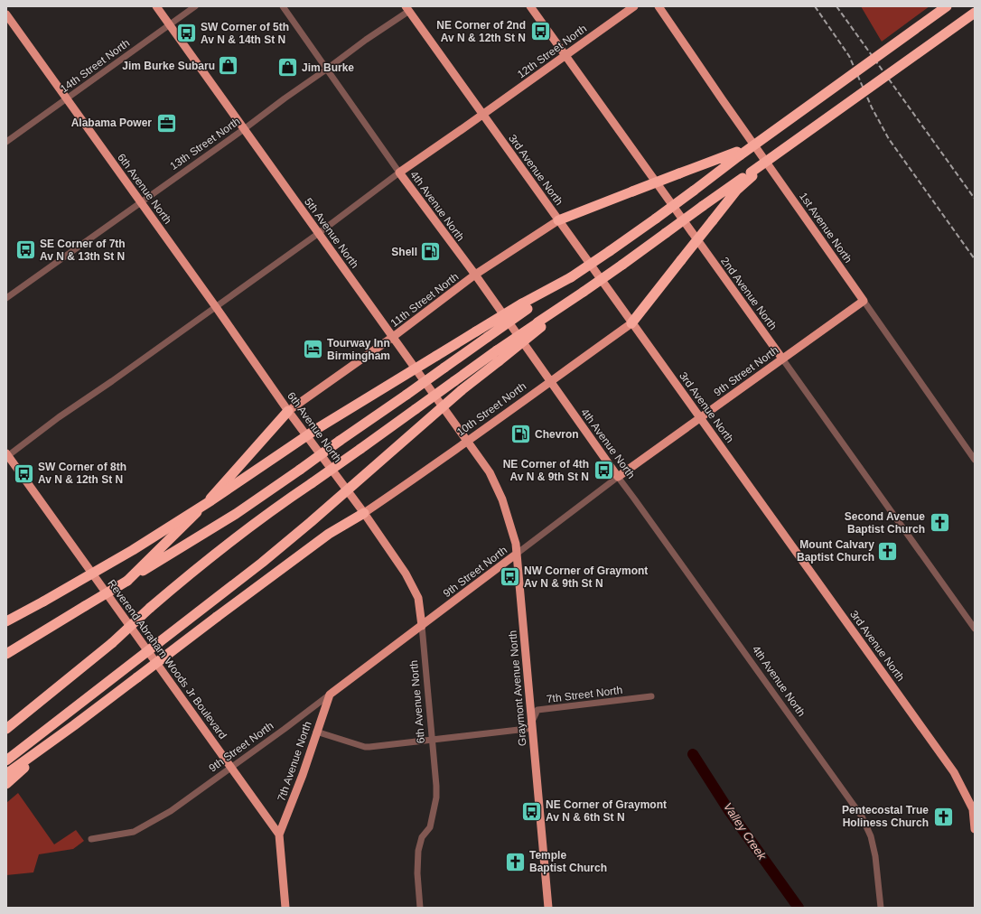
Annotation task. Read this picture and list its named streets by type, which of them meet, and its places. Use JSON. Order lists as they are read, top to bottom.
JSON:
{
  "streets": {
    "main road": [
      "12th Street North",
      "3rd Avenue North",
      "6th Avenue North",
      "4th Avenue North",
      "1st Avenue North",
      "5th Avenue North",
      "2nd Avenue North",
      "11th Street North",
      "9th Street North",
      "10th Street North",
      "Reverend Abraham Woods Jr Boulevard",
      "Graymont Avenue North",
      "7th Avenue North"
    ],
    "street": ["14th Street North", "13th Street North", "7th Street North"]
  },
  "crossings": [
    ["12th Street North", "3rd Avenue North"],
    ["12th Street North", "4th Avenue North"],
    ["12th Street North", "2nd Avenue North"],
    ["14th Street North", "6th Avenue North"],
    ["14th Street North", "5th Avenue North"],
    ["13th Street North", "3rd Avenue North"],
    ["13th Street North", "6th Avenue North"],
    ["13th Street North", "4th Avenue North"],
    ["13th Street North", "5th Avenue North"],
    ["3rd Avenue North", "11th Street North"],
    ["3rd Avenue North", "9th Street North"],
    ["3rd Avenue North", "10th Street North"],
    ["6th Avenue North", "11th Street North"],
    ["6th Avenue North", "9th Street North"],
    ["6th Avenue North", "10th Street North"],
    ["6th Avenue North", "7th Street North"],
    ["4th Avenue North", "11th Street North"],
    ["4th Avenue North", "9th Street North"],
    ["4th Avenue North", "10th Street North"],
    ["1st Avenue North", "9th Street North"],
    ["5th Avenue North", "11th Street North"],
    ["5th Avenue North", "10th Street North"],
    ["5th Avenue North", "Graymont Avenue North"],
    ["2nd Avenue North", "9th Street North"],
    ["9th Street North", "Reverend Abraham Woods Jr Boulevard"],
    ["9th Street North", "Graymont Avenue North"],
    ["9th Street North", "7th Avenue North"],
    ["Reverend Abraham Woods Jr Boulevard", "7th Avenue North"],
    ["Graymont Avenue North", "7th Street North"],
    ["7th Street North", "7th Avenue North"]
  ],
  "water": ["Valley Creek"],
  "places": {
    "bus stop": [
      "NE Corner of 2nd Av N & 12th St N",
      "SW Corner of 5th Av N & 14th St N",
      "SE Corner of 7th Av N & 13th St N",
      "NE Corner of 4th Av N & 9th St N",
      "SW Corner of 8th Av N & 12th St N",
      "NW Corner of Graymont Av N & 9th St N",
      "NE Corner of Graymont Av N & 6th St N"
    ],
    "shop": ["Jim Burke Subaru", "Jim Burke"],
    "office": ["Alabama Power"],
    "fuel station": ["Shell", "Chevron"],
    "hotel": ["Tourway Inn Birmingham"],
    "church": [
      "Second Avenue Baptist Church",
      "Mount Calvary Baptist Church",
      "Pentecostal True Holiness Church",
      "Temple Baptist Church"
    ]
  }
}
